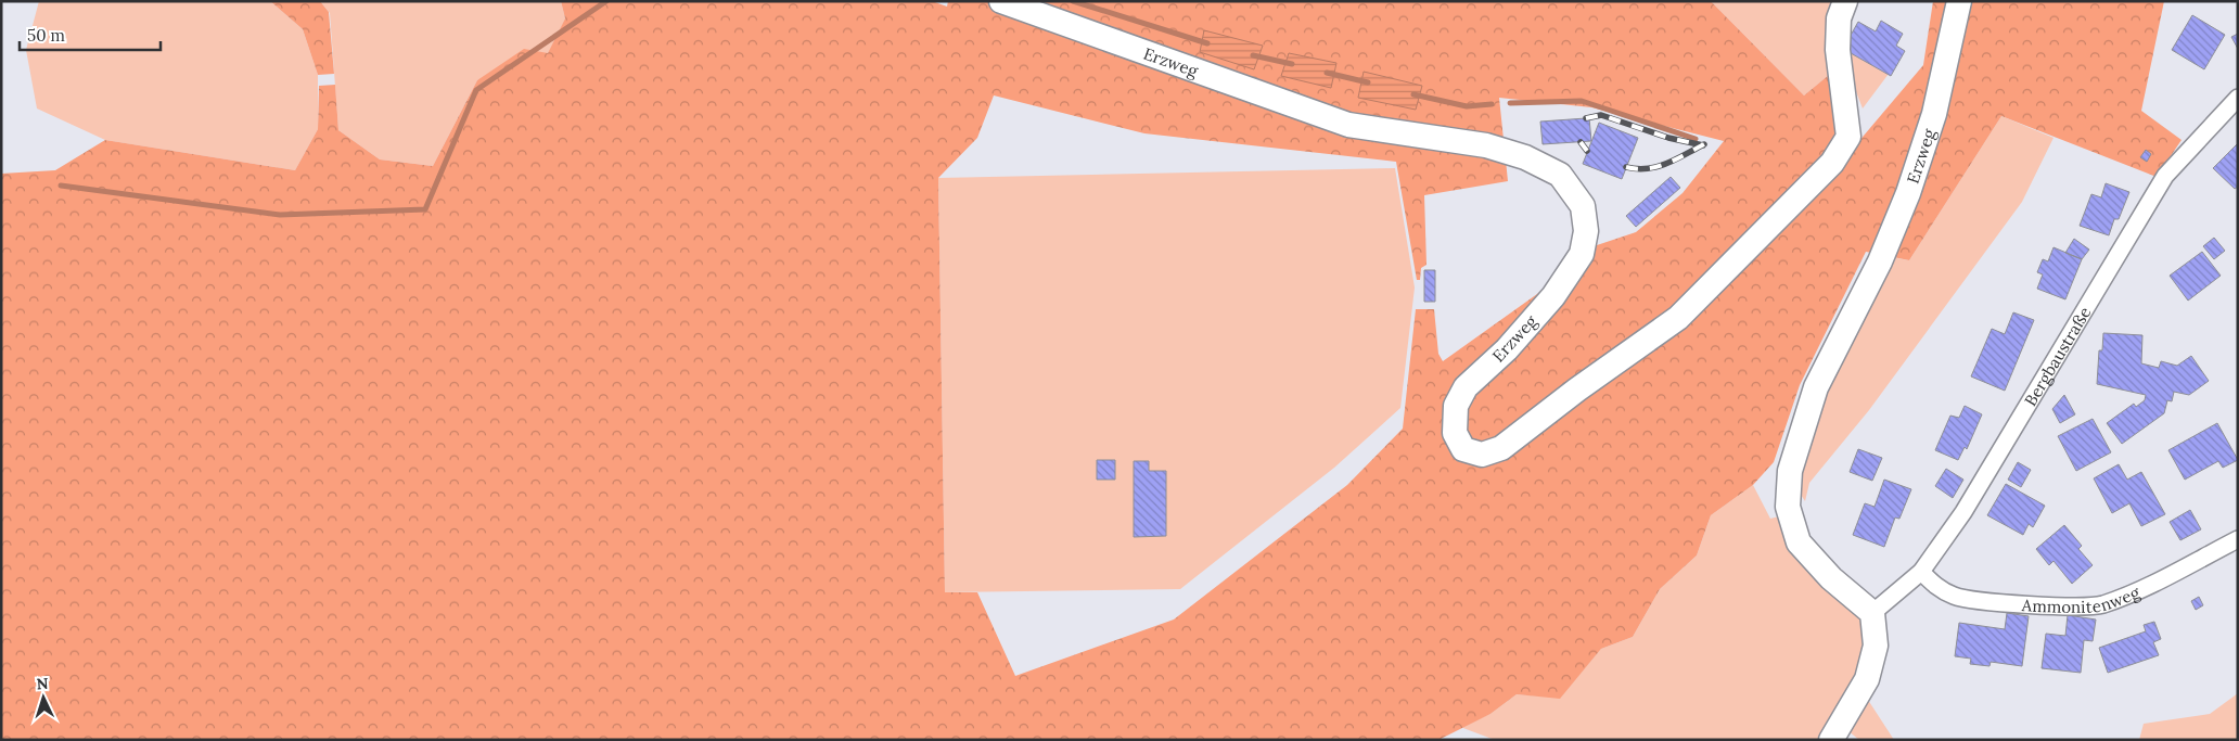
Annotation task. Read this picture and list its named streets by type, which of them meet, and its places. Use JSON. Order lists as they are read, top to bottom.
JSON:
{
  "streets": {
    "street": ["Erzweg", "Bergbaustraße", "Ammonitenweg"]
  },
  "crossings": [
    ["Erzweg", "Bergbaustraße"],
    ["Bergbaustraße", "Ammonitenweg"]
  ],
  "scale_bar": "50 m",
  "north": "top"
}
